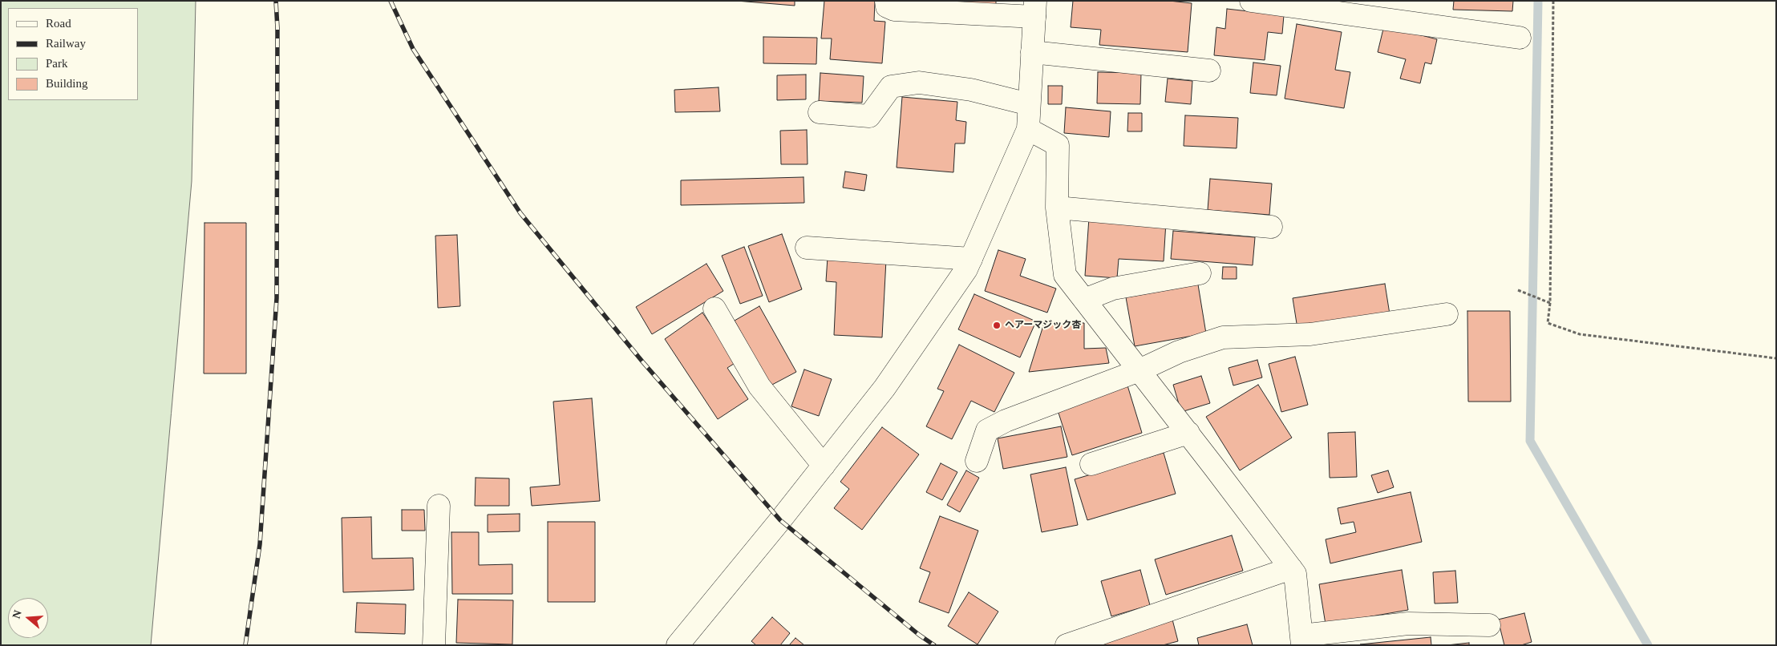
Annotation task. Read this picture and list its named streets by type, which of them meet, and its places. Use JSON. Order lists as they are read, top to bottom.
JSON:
{
  "places": ["ヘアーマジック杏"],
  "legend": [
    "Road",
    "Railway",
    "Park",
    "Building"
  ],
  "north": "left"
}
